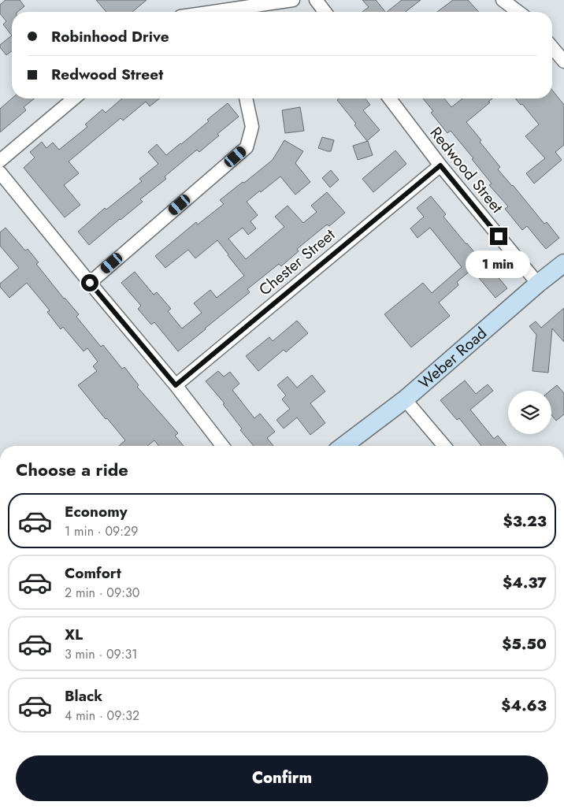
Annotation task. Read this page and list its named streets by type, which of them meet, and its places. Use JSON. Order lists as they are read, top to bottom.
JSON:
{
  "streets": {
    "main road": ["Weber Road"],
    "street": ["Redwood Street", "Chester Street"]
  },
  "crossings": [
    ["Redwood Street", "Chester Street"],
    ["Redwood Street", "Weber Road"]
  ],
  "page": {
    "banner": ["Robinhood Drive", "Redwood Street"],
    "bubble": "1 min",
    "heading": "Choose a ride",
    "list": [
      {
        "name": "Economy",
        "note": "1 min · 09:29",
        "value": "$3.23"
      },
      {
        "name": "Comfort",
        "note": "2 min · 09:30",
        "value": "$4.37"
      },
      {
        "name": "XL",
        "note": "3 min · 09:31",
        "value": "$5.50"
      },
      {
        "name": "Black",
        "note": "4 min · 09:32",
        "value": "$4.63"
      }
    ],
    "buttons": "Confirm"
  }
}
